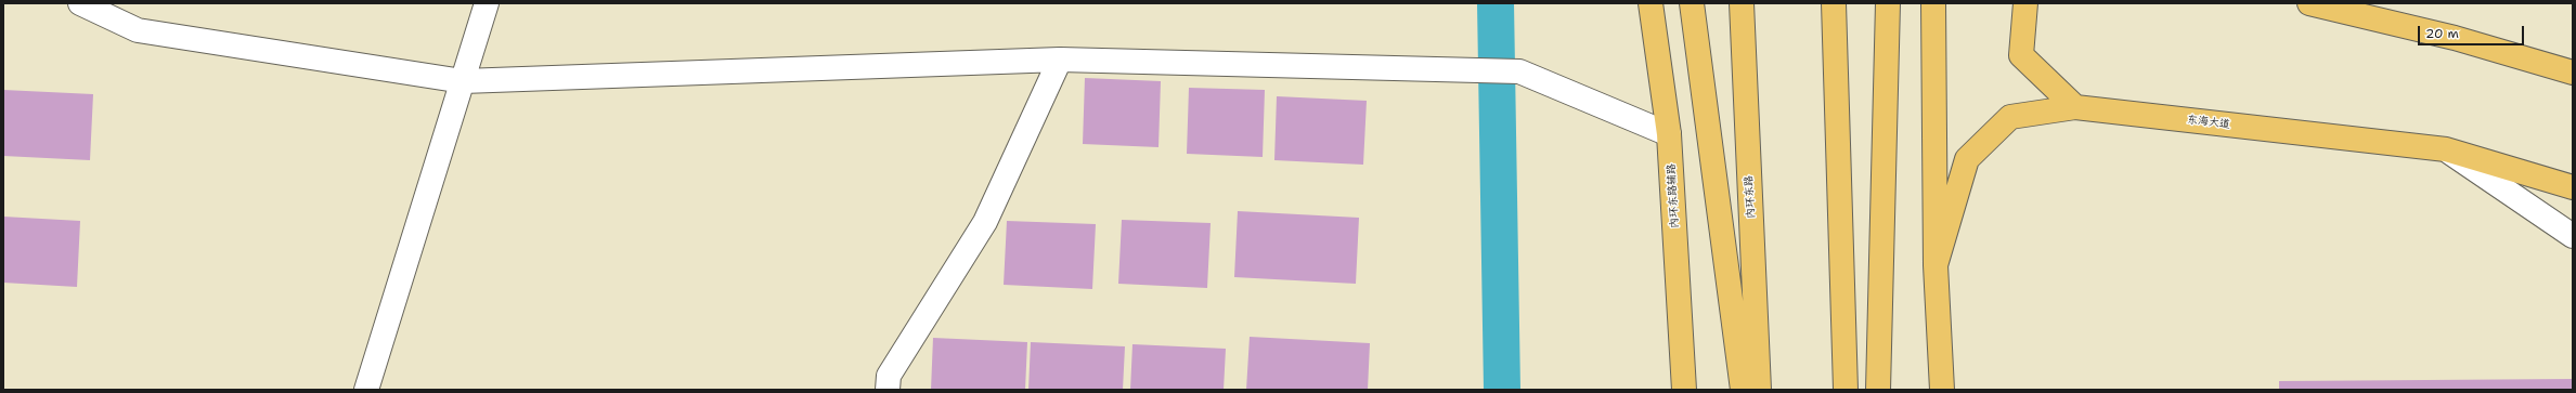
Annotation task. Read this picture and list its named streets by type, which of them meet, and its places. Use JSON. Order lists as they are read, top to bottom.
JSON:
{
  "streets": {
    "main road": ["东海大道", "内环东路辅路", "内环东路"]
  },
  "scale_bar": "20 m"
}
